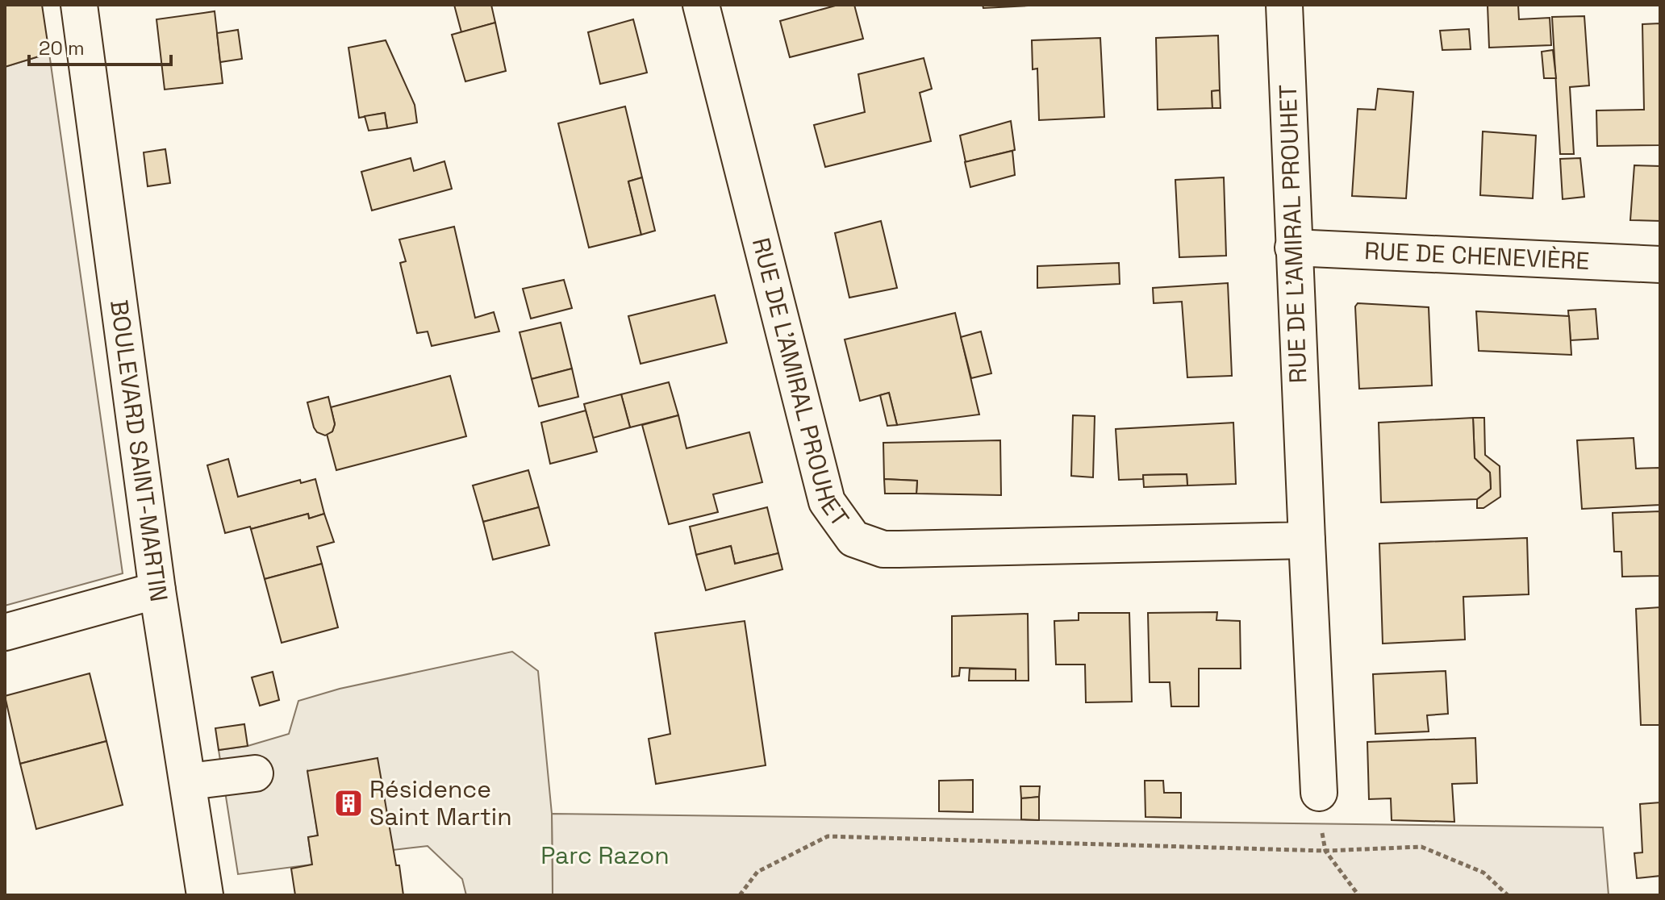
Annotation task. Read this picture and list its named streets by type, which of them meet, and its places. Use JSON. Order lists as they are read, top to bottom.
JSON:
{
  "streets": {
    "street": ["RUE DE L'AMIRAL PROUHET", "RUE DE CHENEVIÈRE", "BOULEVARD SAINT-MARTIN"]
  },
  "crossings": [
    ["RUE DE L'AMIRAL PROUHET", "RUE DE CHENEVIÈRE"]
  ],
  "parks": ["Parc Razon"],
  "places": {
    "building": ["Résidence Saint Martin"]
  },
  "scale_bar": "20 m"
}
